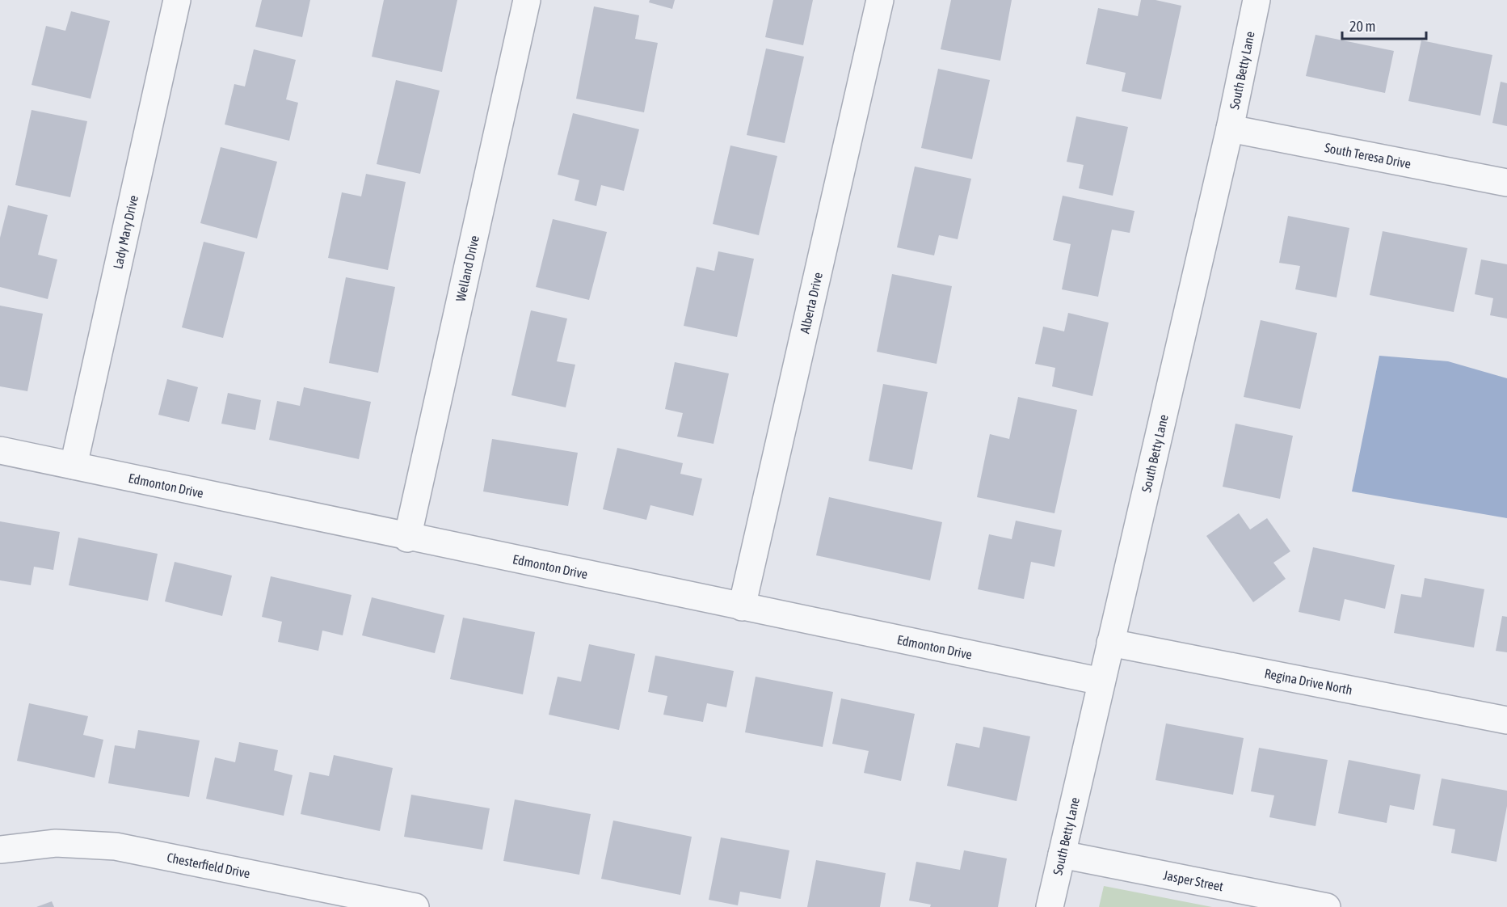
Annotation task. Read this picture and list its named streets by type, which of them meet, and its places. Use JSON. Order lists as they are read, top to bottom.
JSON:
{
  "streets": {
    "street": [
      "South Betty Lane",
      "South Teresa Drive",
      "Lady Mary Drive",
      "Welland Drive",
      "Alberta Drive",
      "Edmonton Drive",
      "Regina Drive North",
      "Chesterfield Drive",
      "Jasper Street"
    ]
  },
  "crossings": [
    ["South Betty Lane", "South Teresa Drive"],
    ["South Betty Lane", "Edmonton Drive"],
    ["South Betty Lane", "Regina Drive North"],
    ["South Betty Lane", "Jasper Street"],
    ["Lady Mary Drive", "Edmonton Drive"],
    ["Welland Drive", "Edmonton Drive"],
    ["Alberta Drive", "Edmonton Drive"]
  ],
  "scale_bar": "20 m"
}
